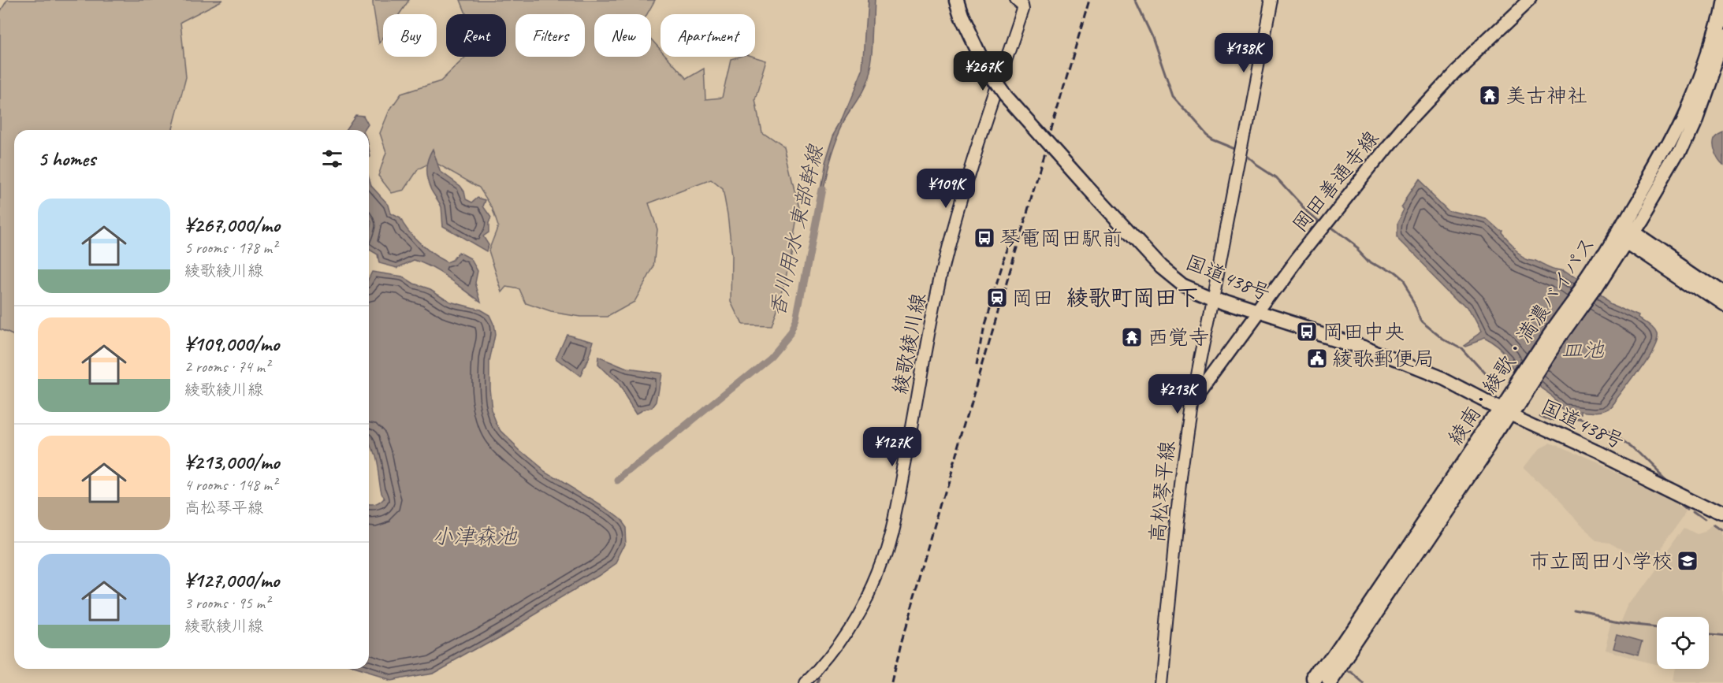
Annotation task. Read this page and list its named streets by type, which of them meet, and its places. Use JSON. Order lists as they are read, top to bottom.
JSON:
{
  "streets": {
    "highway": ["国道438号", "綾南・綾歌・満濃バイパス"],
    "main road": ["岡田善通寺線", "綾歌綾川線", "高松琴平線"]
  },
  "crossings": [
    ["岡田善通寺線", "国道438号"],
    ["岡田善通寺線", "高松琴平線"],
    ["国道438号", "綾南・綾歌・満濃バイパス"],
    ["国道438号", "高松琴平線"]
  ],
  "districts": ["綾歌町岡田下"],
  "water": ["香川用水 東部幹線", "皿池", "小津森池"],
  "places": {
    "temple": ["美古神社", "西覚寺"],
    "bus stop": ["琴電岡田駅前", "岡田中央"],
    "station": ["岡田"],
    "public building": ["綾歌郵便局"],
    "school or university": ["市立岡田小学校"]
  },
  "page": {
    "chip": [
      "Buy",
      "Rent",
      "Filters",
      "New",
      "Apartment"
    ],
    "price": [
      "¥138K",
      "¥267K",
      "¥109K",
      "¥213K",
      "¥127K"
    ],
    "heading": "5 homes",
    "list": [
      {
        "name": "¥267,000/mo",
        "note": "5 rooms · 178 m² · 綾歌綾川線"
      },
      {
        "name": "¥109,000/mo",
        "note": "2 rooms · 74 m² · 綾歌綾川線"
      },
      {
        "name": "¥213,000/mo",
        "note": "4 rooms · 148 m² · 高松琴平線"
      },
      {
        "name": "¥127,000/mo",
        "note": "3 rooms · 95 m² · 綾歌綾川線"
      }
    ]
  }
}
